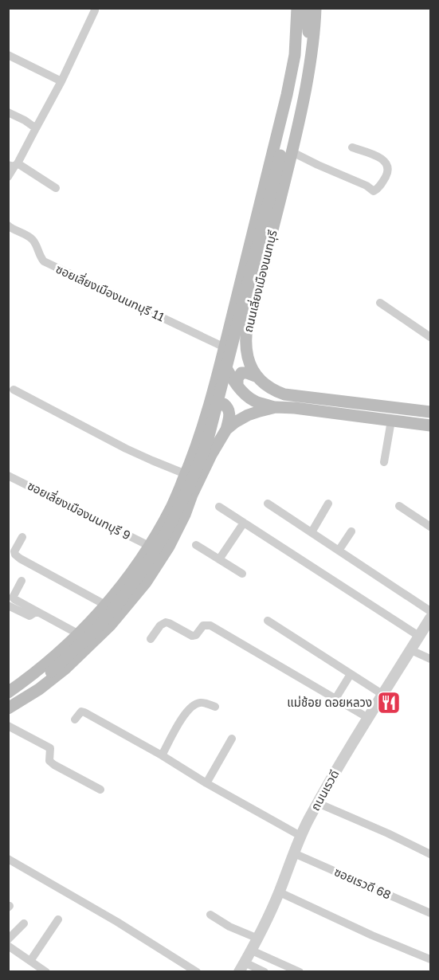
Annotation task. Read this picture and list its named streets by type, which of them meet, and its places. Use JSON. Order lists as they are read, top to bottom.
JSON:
{
  "streets": {
    "main road": ["ถนนเลี่ยงเมืองนนทบุรี"],
    "street": [
      "ซอยเลี่ยงเมืองนนทบุรี 11",
      "ซอยเลี่ยงเมืองนนทบุรี 9",
      "ถนนเรวดี",
      "ซอยเรวดี 68"
    ]
  },
  "crossings": [
    ["ถนนเลี่ยงเมืองนนทบุรี", "ซอยเลี่ยงเมืองนนทบุรี 11"],
    ["ถนนเลี่ยงเมืองนนทบุรี", "ซอยเลี่ยงเมืองนนทบุรี 9"],
    ["ถนนเรวดี", "ซอยเรวดี 68"]
  ],
  "places": {
    "restaurant": ["แม่ช้อย ดอยหลวง"]
  }
}
